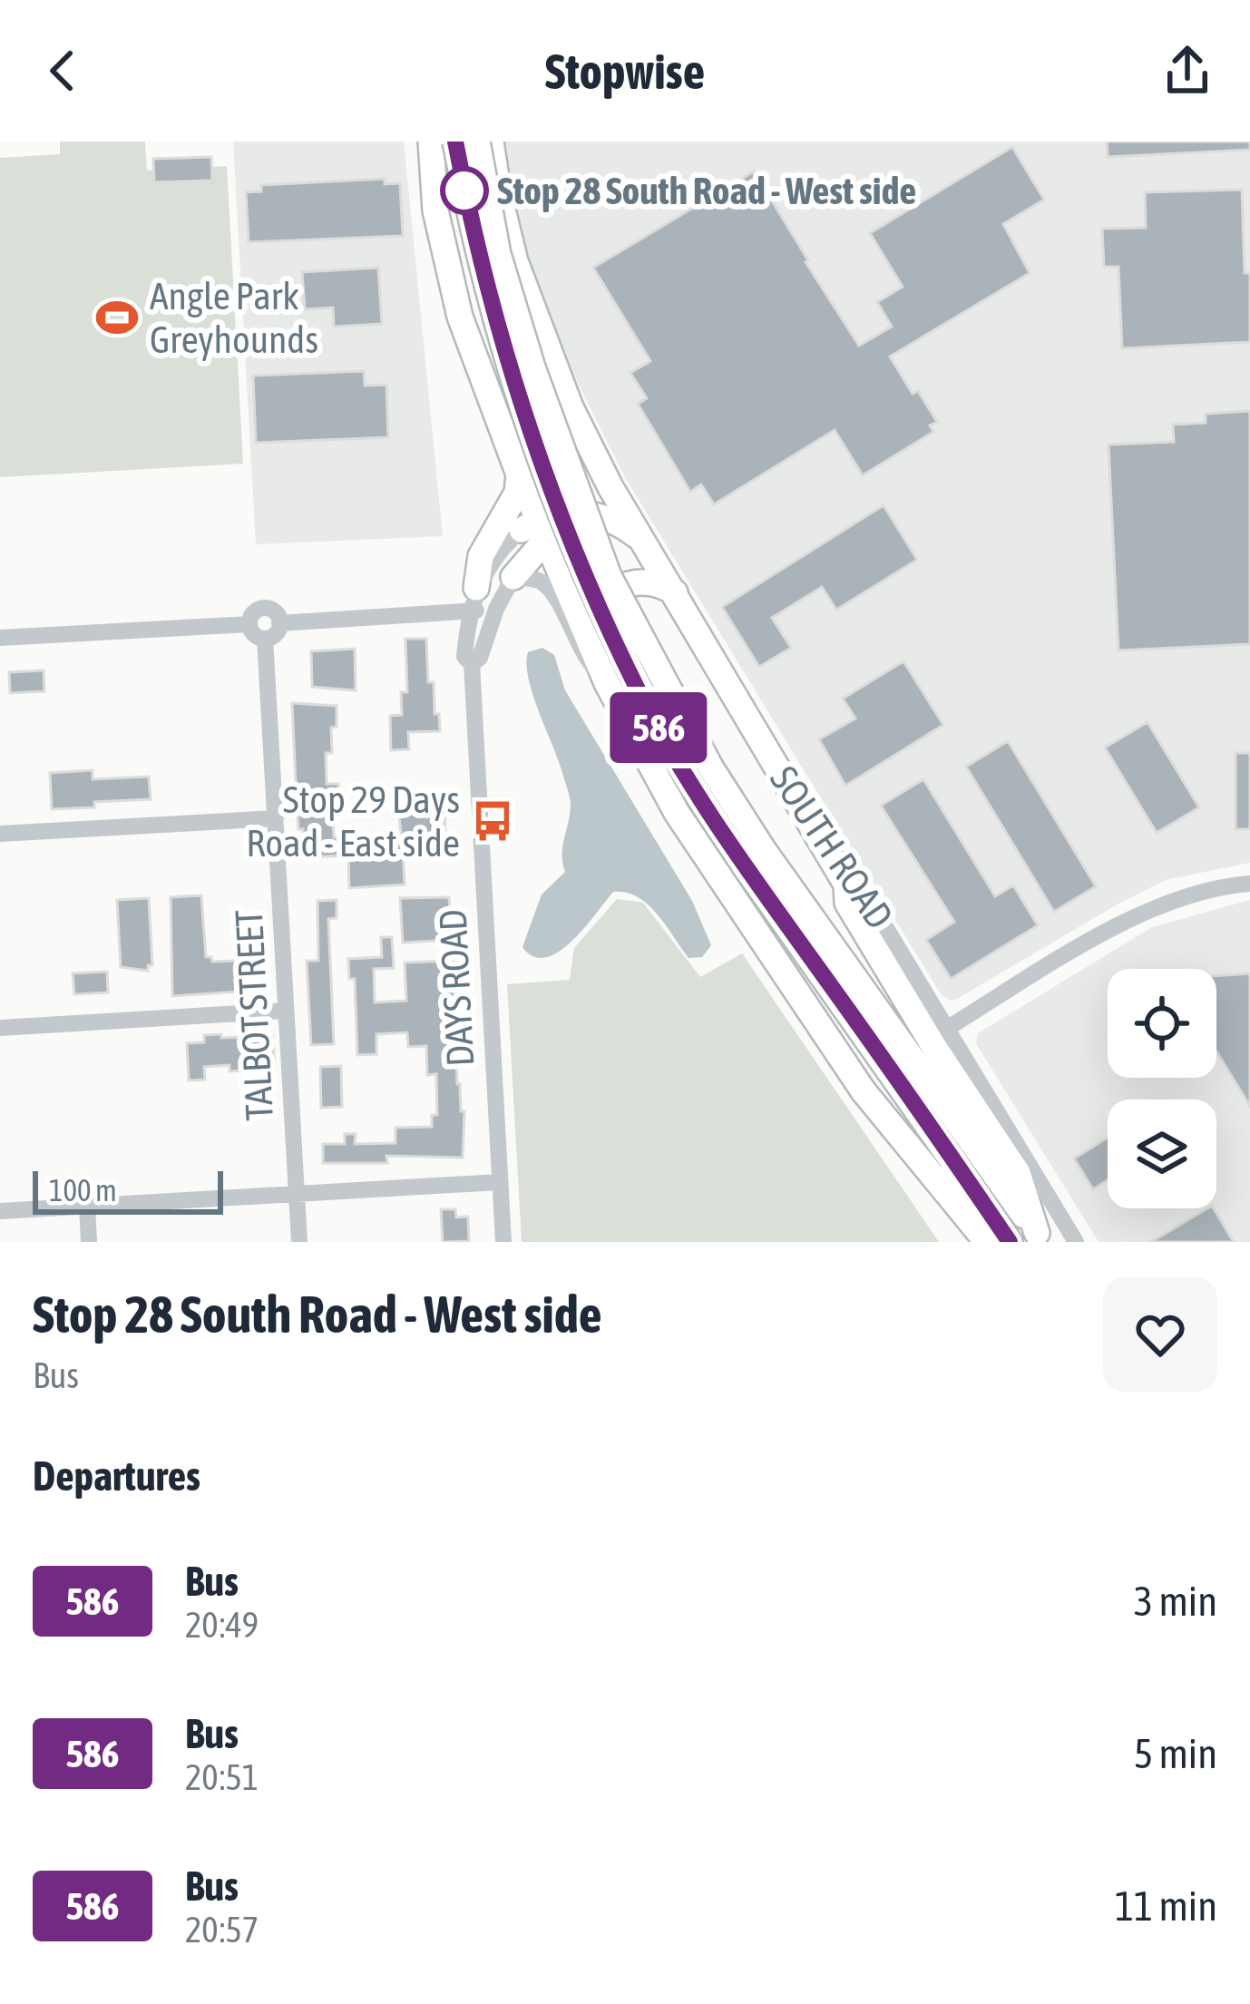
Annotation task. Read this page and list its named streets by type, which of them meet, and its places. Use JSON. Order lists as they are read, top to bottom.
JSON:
{
  "streets": {
    "highway": ["SOUTH ROAD"],
    "street": ["DAYS ROAD", "TALBOT STREET"]
  },
  "places": {
    "other": ["Stop 28 South Road - West side"],
    "sports": ["Angle Park Greyhounds"],
    "bus stop": ["Stop 29 Days Road - East side"]
  },
  "lines": ["bus line 586"],
  "scale_bar": "100 m",
  "page": {
    "header": "Stopwise",
    "on_map": "586",
    "scale": "100 m",
    "heading": [
      ["Stop 28 South Road - West side", "Bus"],
      "Departures"
    ],
    "list": [
      {
        "mark": "586",
        "name": "Bus",
        "note": "20:49",
        "value": "3 min"
      },
      {
        "mark": "586",
        "name": "Bus",
        "note": "20:51",
        "value": "5 min"
      },
      {
        "mark": "586",
        "name": "Bus",
        "note": "20:57",
        "value": "11 min"
      }
    ]
  }
}
